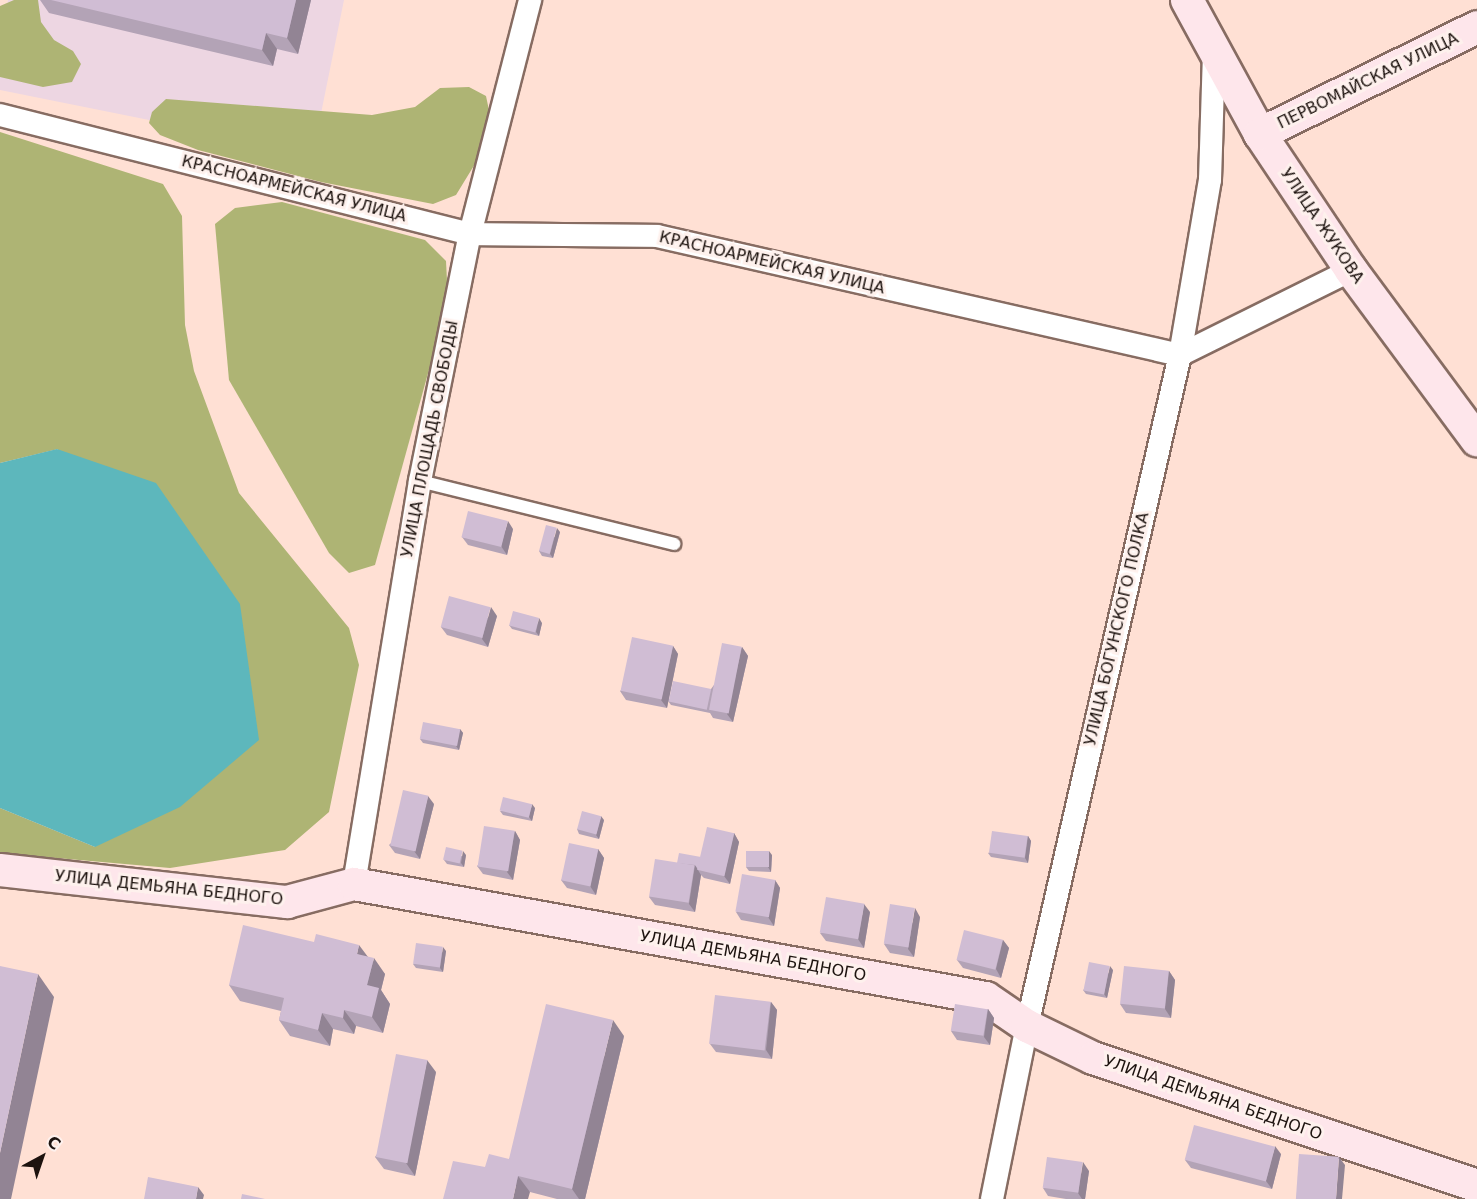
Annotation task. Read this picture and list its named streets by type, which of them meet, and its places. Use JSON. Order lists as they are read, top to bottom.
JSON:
{
  "streets": {
    "street": [
      "ПЕРВОМАЙСКАЯ УЛИЦА",
      "КРАСНОАРМЕЙСКАЯ УЛИЦА",
      "УЛИЦА ЖУКОВА",
      "УЛИЦА ПЛОЩАДЬ СВОБОДЫ",
      "УЛИЦА БОГУНСКОГО ПОЛКА",
      "УЛИЦА ДЕМЬЯНА БЕДНОГО"
    ]
  },
  "crossings": [
    ["ПЕРВОМАЙСКАЯ УЛИЦА", "УЛИЦА ЖУКОВА"],
    ["КРАСНОАРМЕЙСКАЯ УЛИЦА", "УЛИЦА ПЛОЩАДЬ СВОБОДЫ"],
    ["КРАСНОАРМЕЙСКАЯ УЛИЦА", "УЛИЦА БОГУНСКОГО ПОЛКА"],
    ["УЛИЦА ЖУКОВА", "УЛИЦА БОГУНСКОГО ПОЛКА"],
    ["УЛИЦА ПЛОЩАДЬ СВОБОДЫ", "УЛИЦА ДЕМЬЯНА БЕДНОГО"],
    ["УЛИЦА БОГУНСКОГО ПОЛКА", "УЛИЦА ДЕМЬЯНА БЕДНОГО"]
  ],
  "north": "top right"
}
